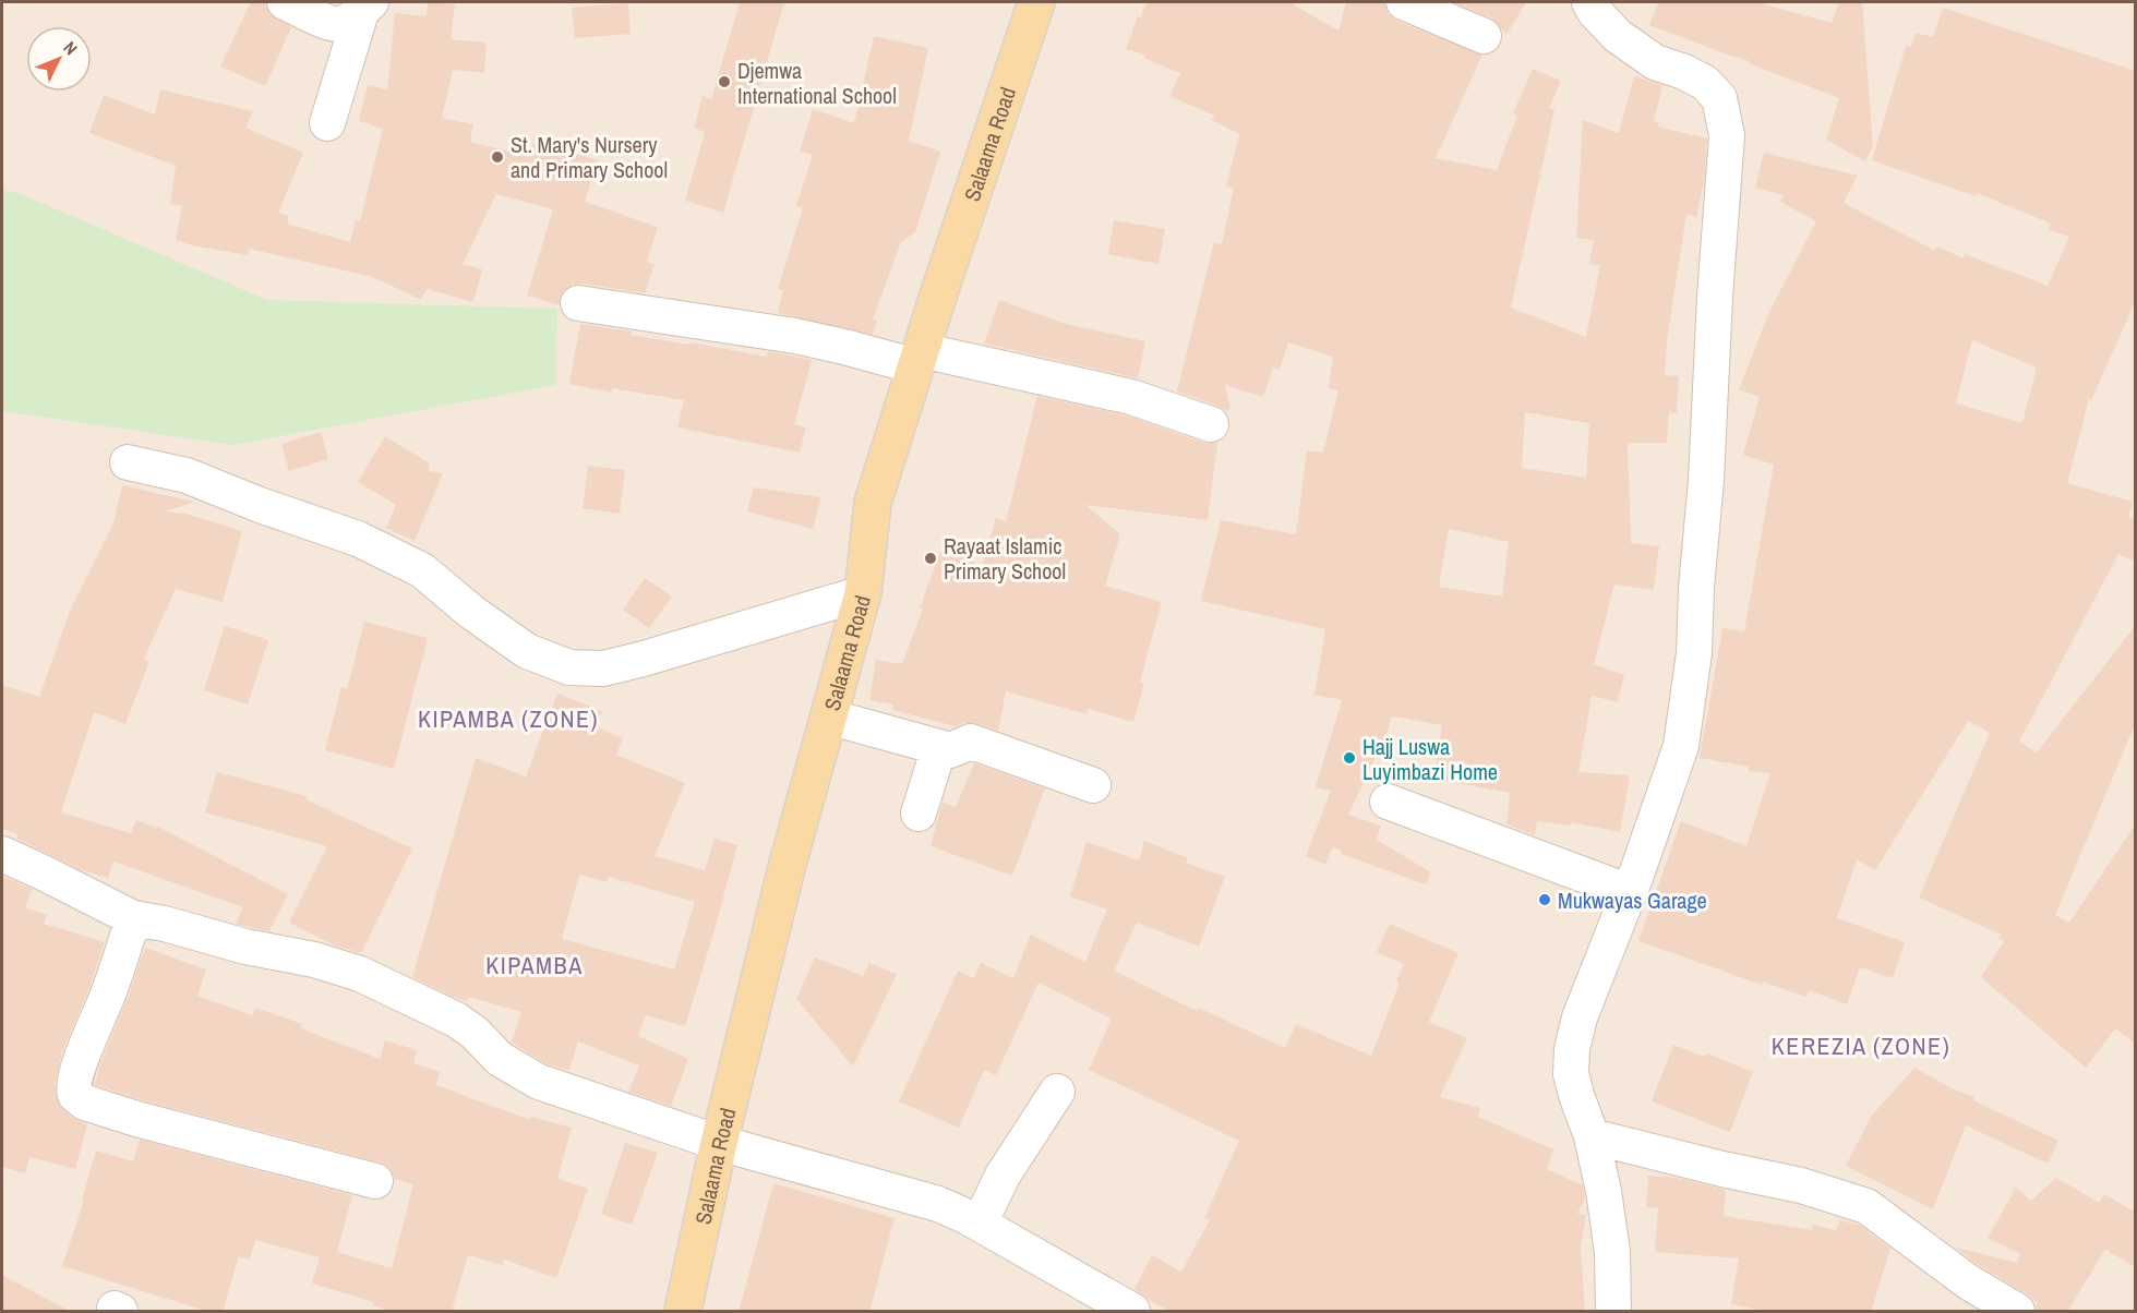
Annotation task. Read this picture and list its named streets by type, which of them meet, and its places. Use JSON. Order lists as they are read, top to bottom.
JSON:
{
  "streets": {
    "main road": ["Salaama Road"]
  },
  "districts": ["KIPAMBA (ZONE)", "KIPAMBA", "KEREZIA (ZONE)"],
  "places": [
    "Djemwa International School",
    "St. Mary's Nursery and Primary School",
    "Rayaat Islamic Primary School",
    "Hajj Luswa Luyimbazi Home",
    "Mukwayas Garage"
  ],
  "north": "top right"
}
